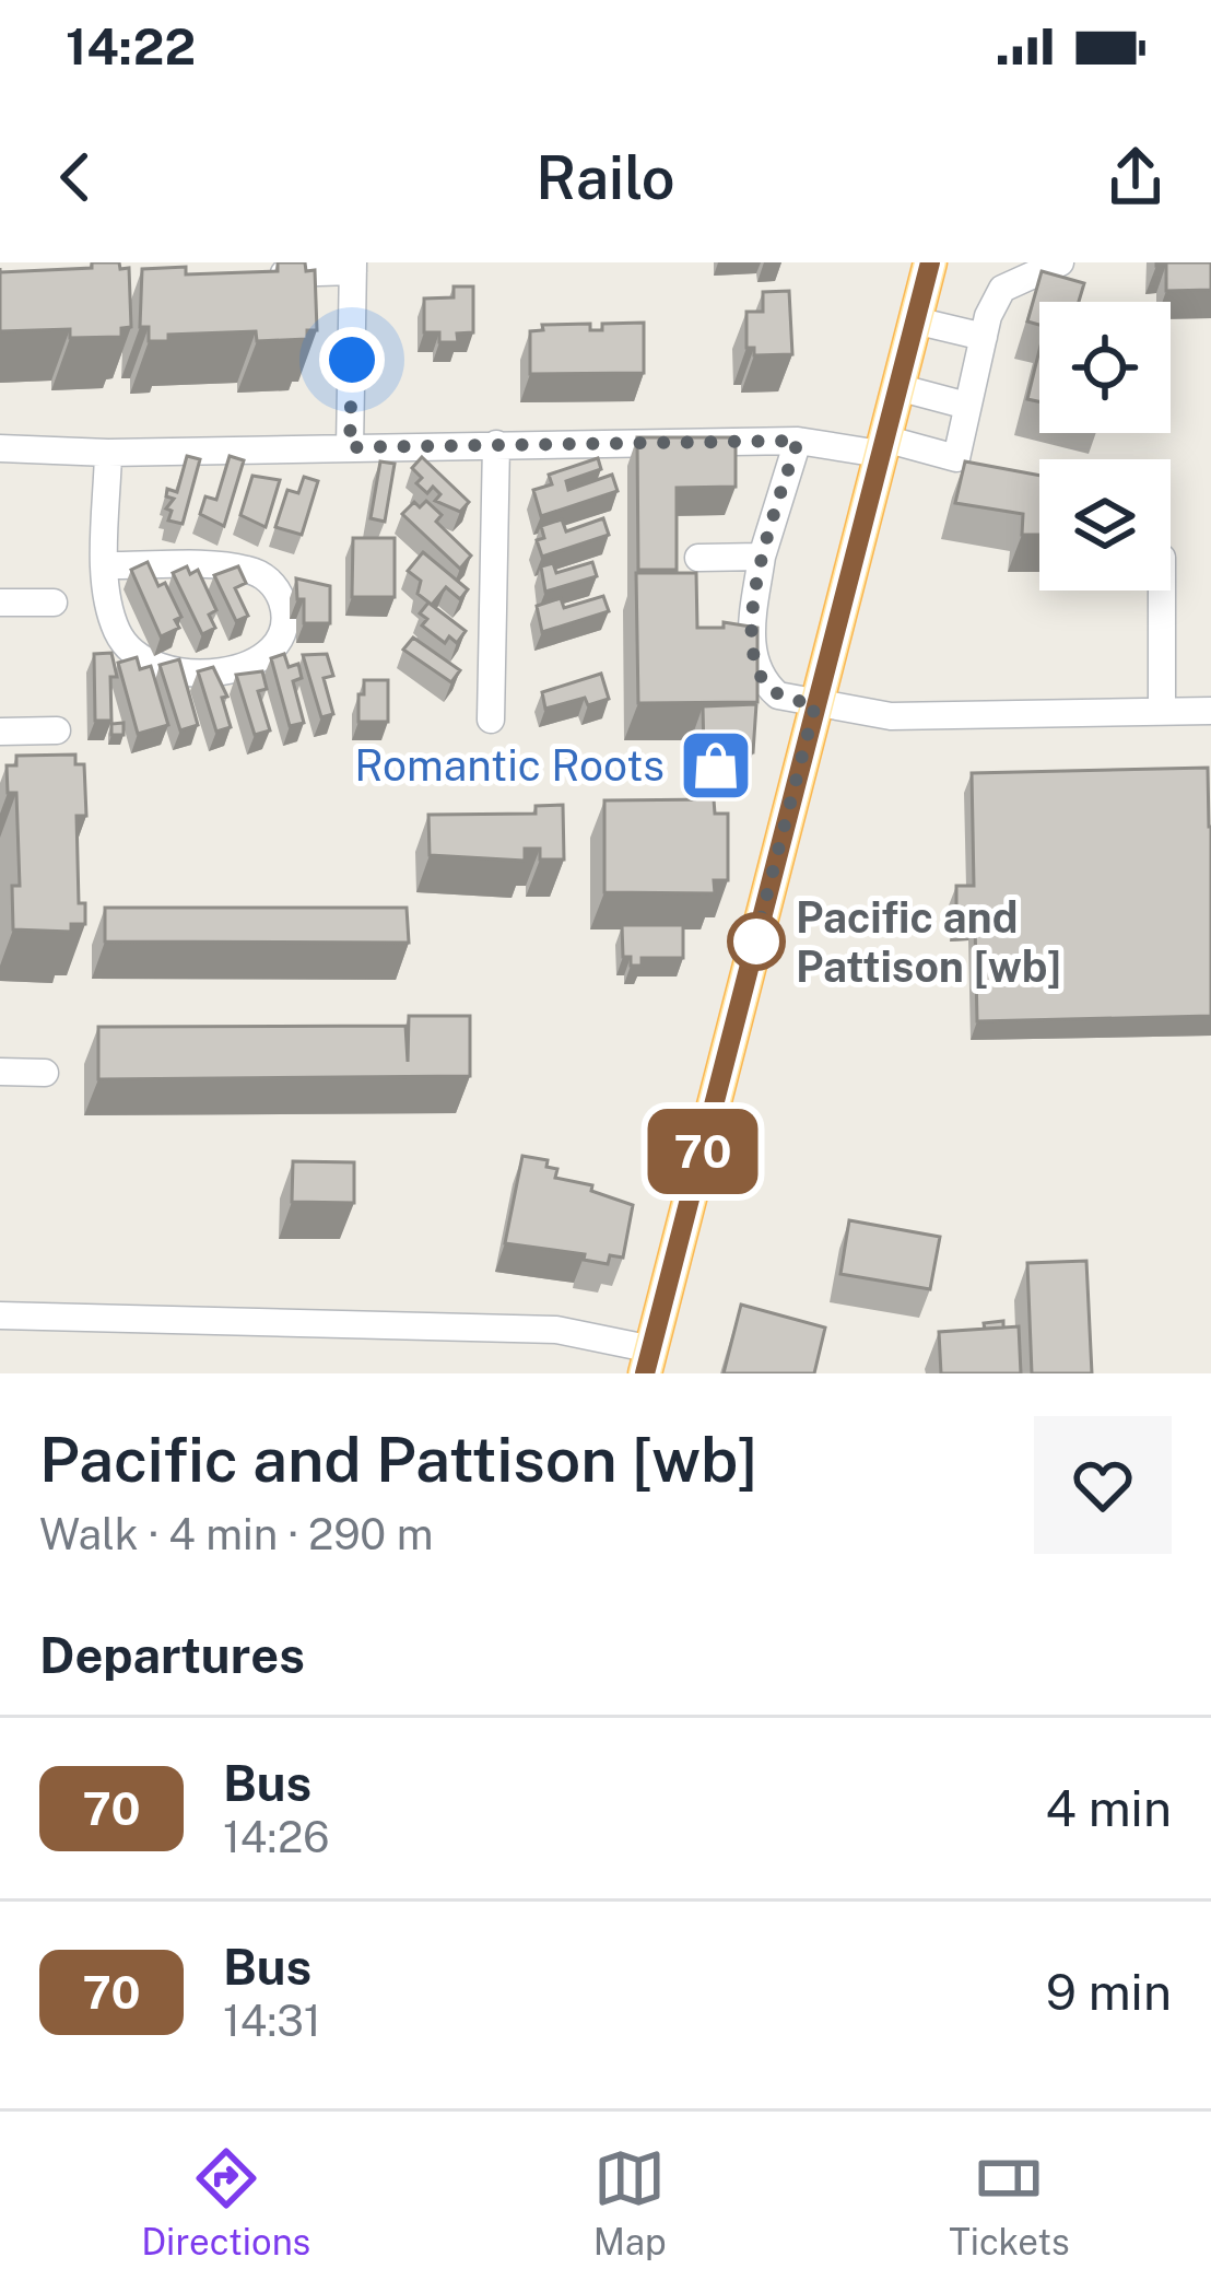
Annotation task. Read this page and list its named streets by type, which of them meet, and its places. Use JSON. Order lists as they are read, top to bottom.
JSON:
{
  "places": {
    "shop": ["Romantic Roots"],
    "other": ["Pacific and Pattison [wb]"]
  },
  "lines": ["bus line 70"],
  "page": {
    "status": "14:22",
    "header": "Railo",
    "on_map": "70",
    "heading": [
      ["Pacific and Pattison [wb]", "Walk · 4 min · 290 m"],
      "Departures"
    ],
    "list": [
      {
        "mark": "70",
        "name": "Bus",
        "note": "14:26",
        "value": "4 min"
      },
      {
        "mark": "70",
        "name": "Bus",
        "note": "14:31",
        "value": "9 min"
      }
    ],
    "tabs": ["Directions", "Map", "Tickets"]
  }
}
